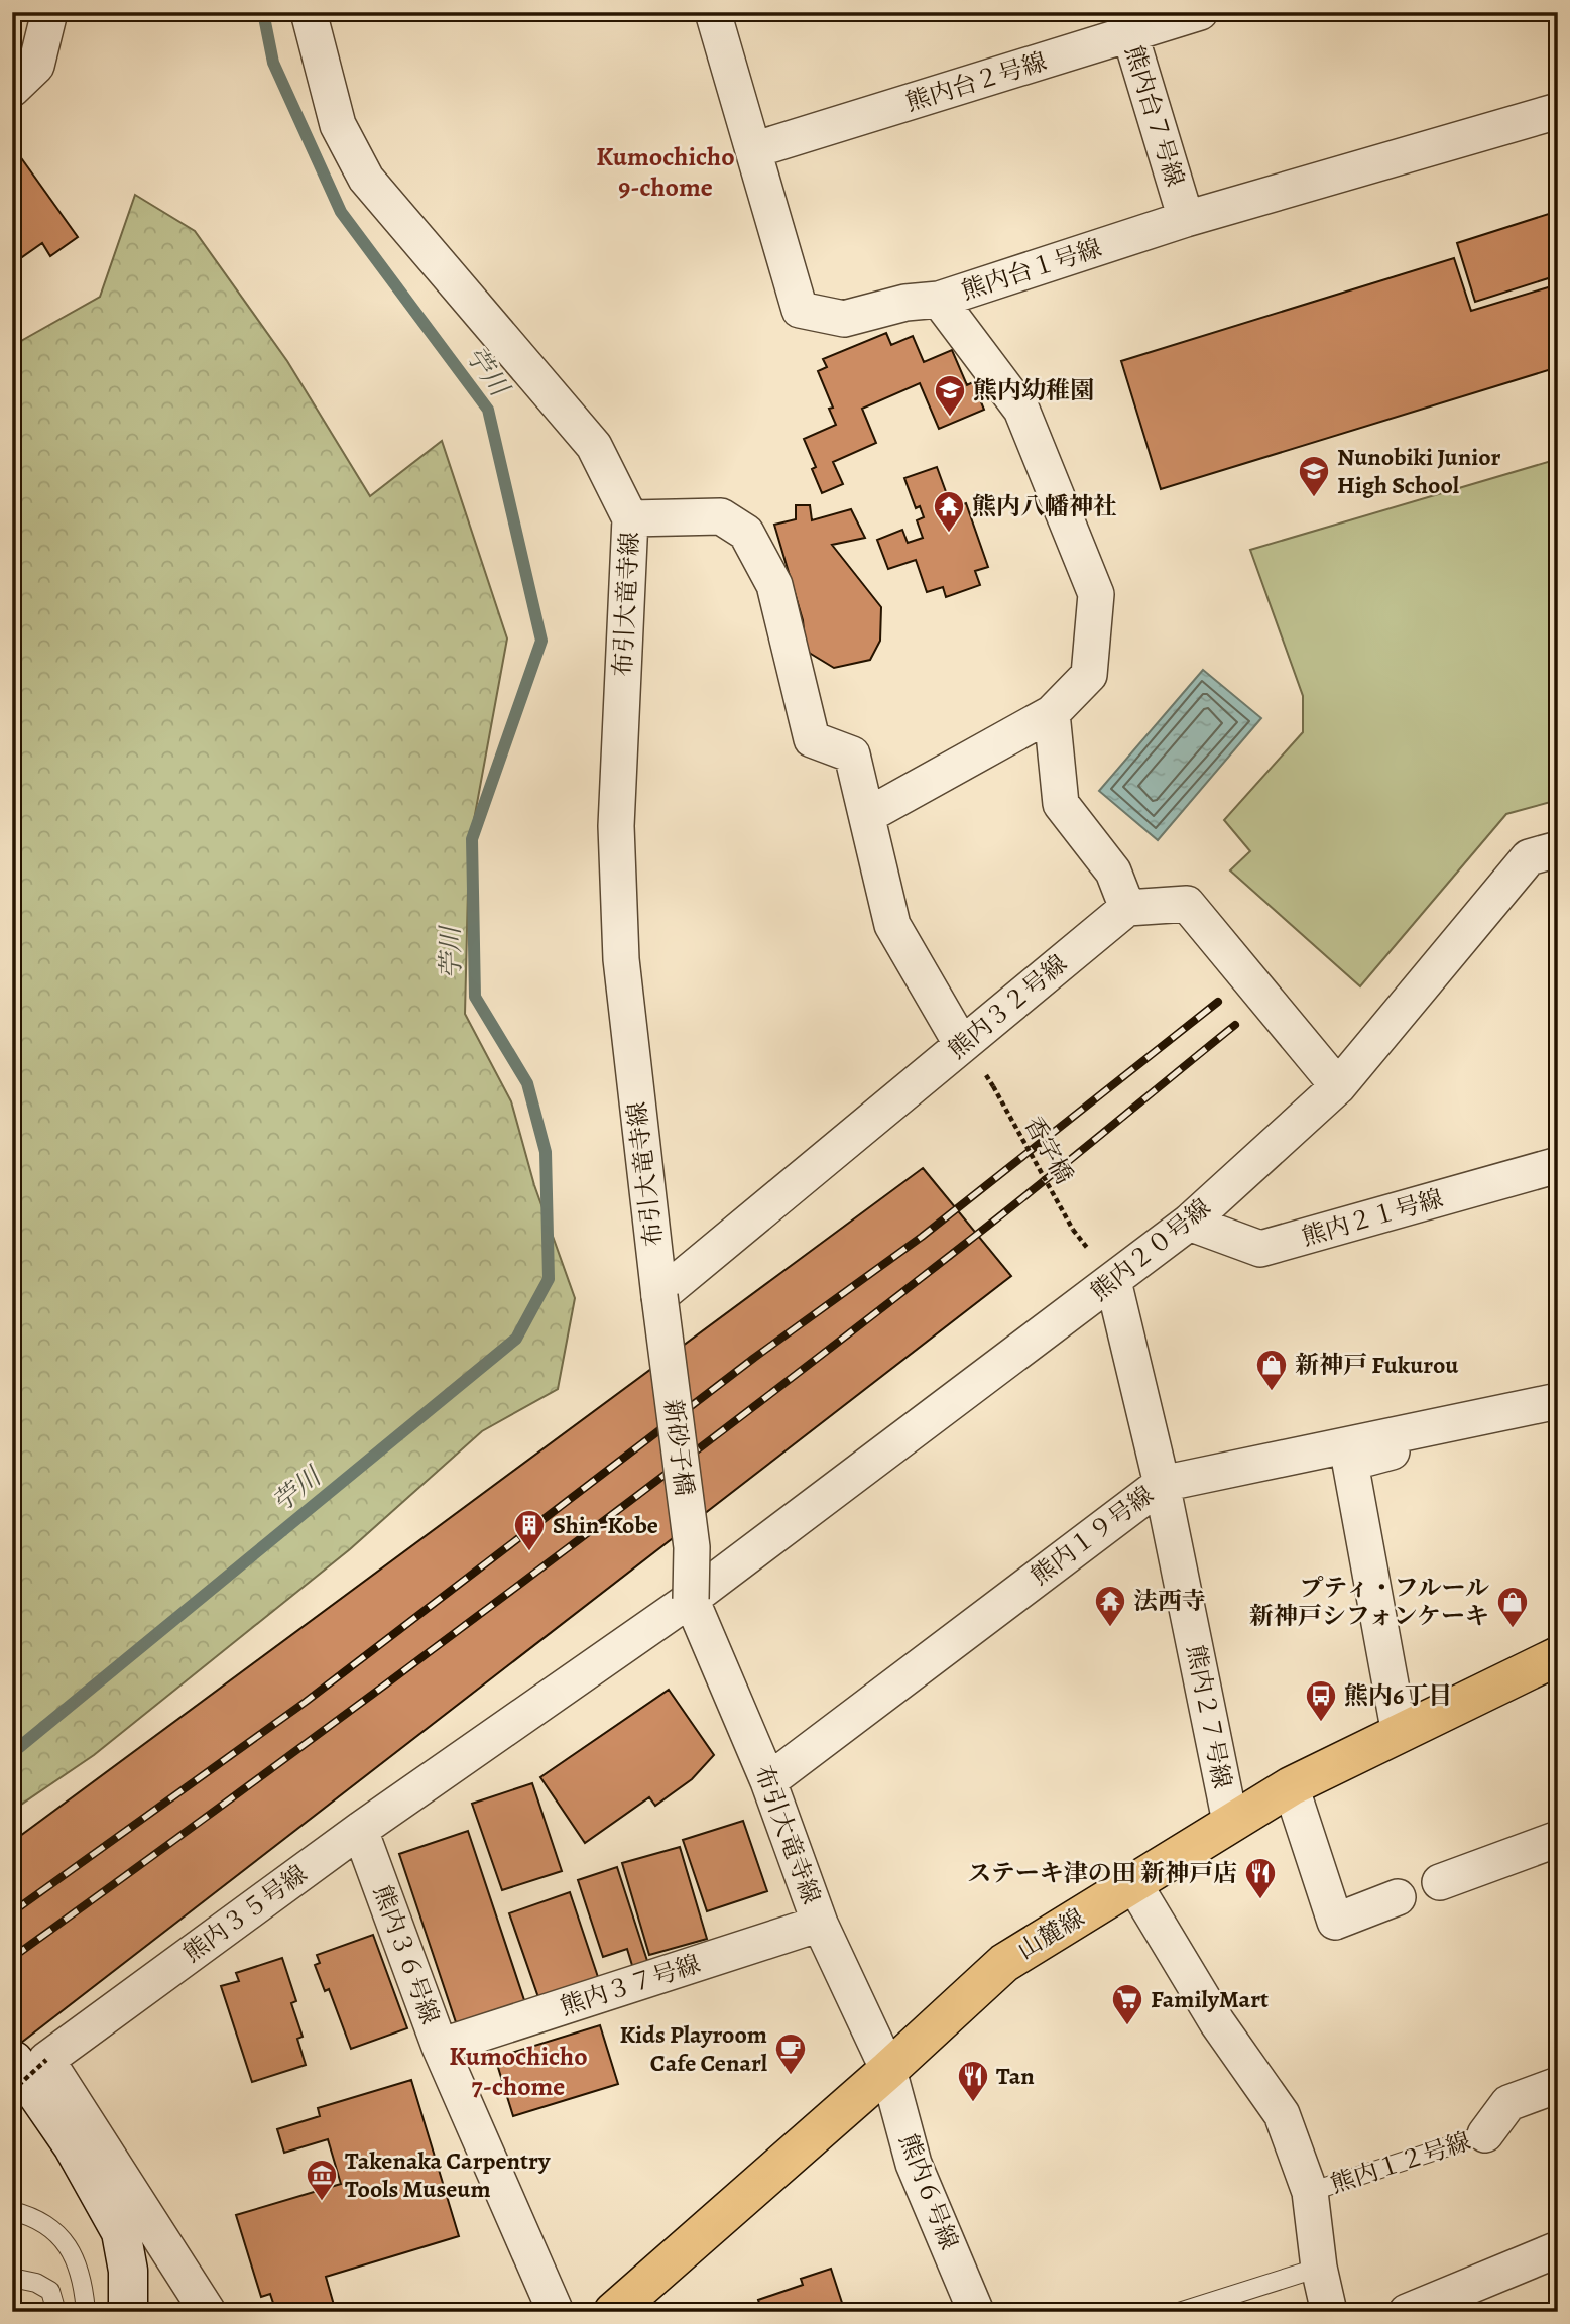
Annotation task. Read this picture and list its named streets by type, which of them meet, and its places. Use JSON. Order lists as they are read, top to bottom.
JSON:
{
  "streets": {
    "main road": ["山麓線"],
    "street": [
      "熊内台２号線",
      "熊内台７号線",
      "熊内台１号線",
      "布引大竜寺線",
      "熊内３２号線",
      "熊内２１号線",
      "熊内２０号線",
      "新砂子橋",
      "熊内１９号線",
      "熊内２７号線",
      "熊内３５号線",
      "熊内３６号線",
      "熊内３７号線",
      "熊内１２号線",
      "熊内６号線"
    ],
    "path": ["香字橋"]
  },
  "crossings": [
    ["熊内台２号線", "熊内台７号線"],
    ["熊内台２号線", "熊内台１号線"],
    ["熊内台７号線", "熊内台１号線"],
    ["布引大竜寺線", "熊内３２号線"],
    ["布引大竜寺線", "熊内２０号線"],
    ["布引大竜寺線", "新砂子橋"],
    ["布引大竜寺線", "熊内１９号線"],
    ["布引大竜寺線", "熊内３５号線"],
    ["布引大竜寺線", "山麓線"],
    ["布引大竜寺線", "熊内３７号線"],
    ["布引大竜寺線", "熊内６号線"],
    ["熊内３２号線", "新砂子橋"],
    ["熊内２１号線", "熊内２０号線"],
    ["熊内２０号線", "新砂子橋"],
    ["熊内２０号線", "熊内２７号線"],
    ["熊内２０号線", "熊内３５号線"],
    ["新砂子橋", "熊内３５号線"],
    ["熊内１９号線", "熊内２７号線"],
    ["熊内２７号線", "山麓線"],
    ["熊内３５号線", "熊内３６号線"],
    ["山麓線", "熊内６号線"],
    ["熊内３６号線", "熊内３７号線"]
  ],
  "districts": ["Kumochicho 9-chome", "Kumochicho 7-chome"],
  "water": ["苧川"],
  "places": {
    "school or university": ["熊内幼稚園", "Nunobiki Junior High School"],
    "temple": ["熊内八幡神社", "法西寺"],
    "shop": ["新神戸 Fukurou", "プティ・フルール 新神戸シフォンケーキ"],
    "building": ["Shin-Kobe"],
    "bus stop": ["熊内6丁目"],
    "restaurant": ["ステーキ津の田 新神戸店", "Tan"],
    "supermarket": ["FamilyMart"],
    "cafe": ["Kids Playroom Cafe Cenarl"],
    "museum": ["Takenaka Carpentry Tools Museum"]
  }
}
